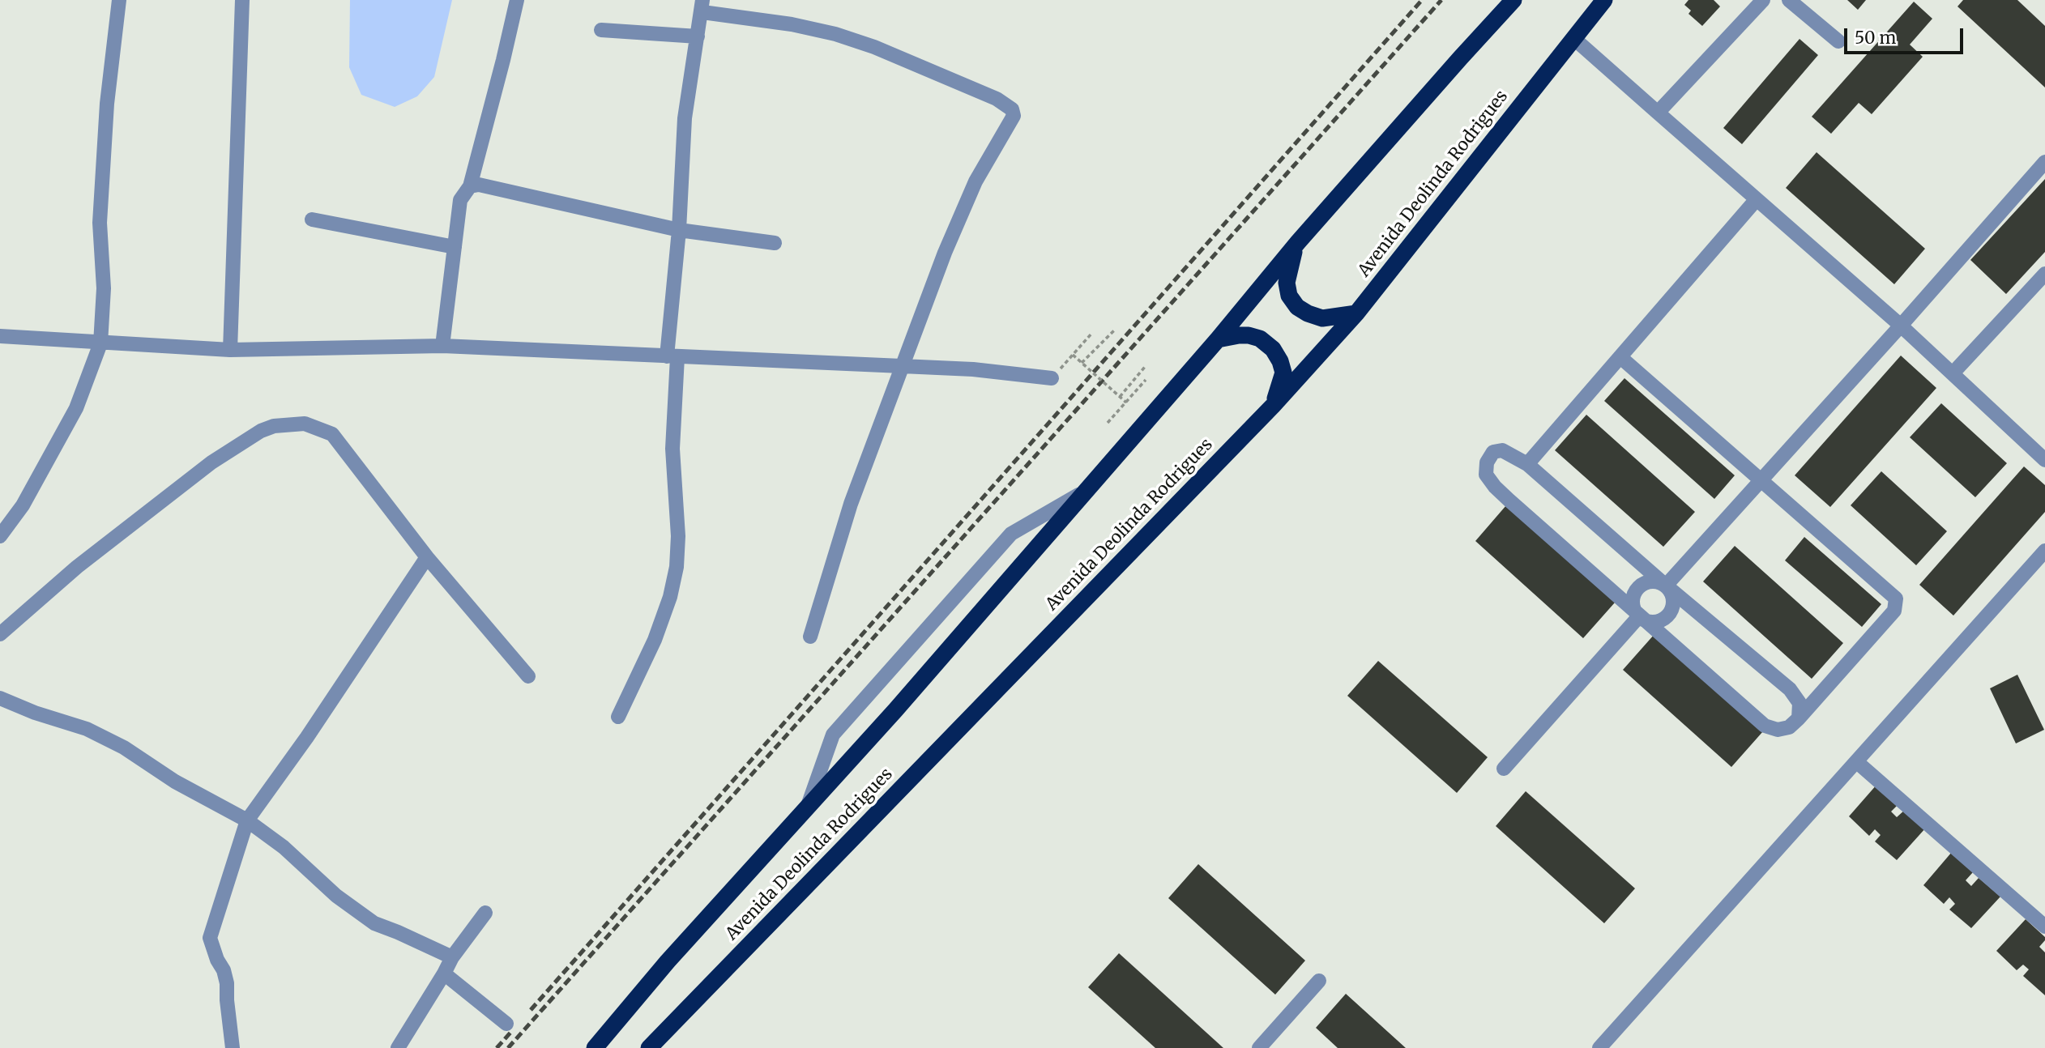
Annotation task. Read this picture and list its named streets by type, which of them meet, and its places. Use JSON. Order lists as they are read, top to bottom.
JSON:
{
  "streets": {
    "highway": ["Avenida Deolinda Rodrigues"]
  },
  "scale_bar": "50 m"
}
